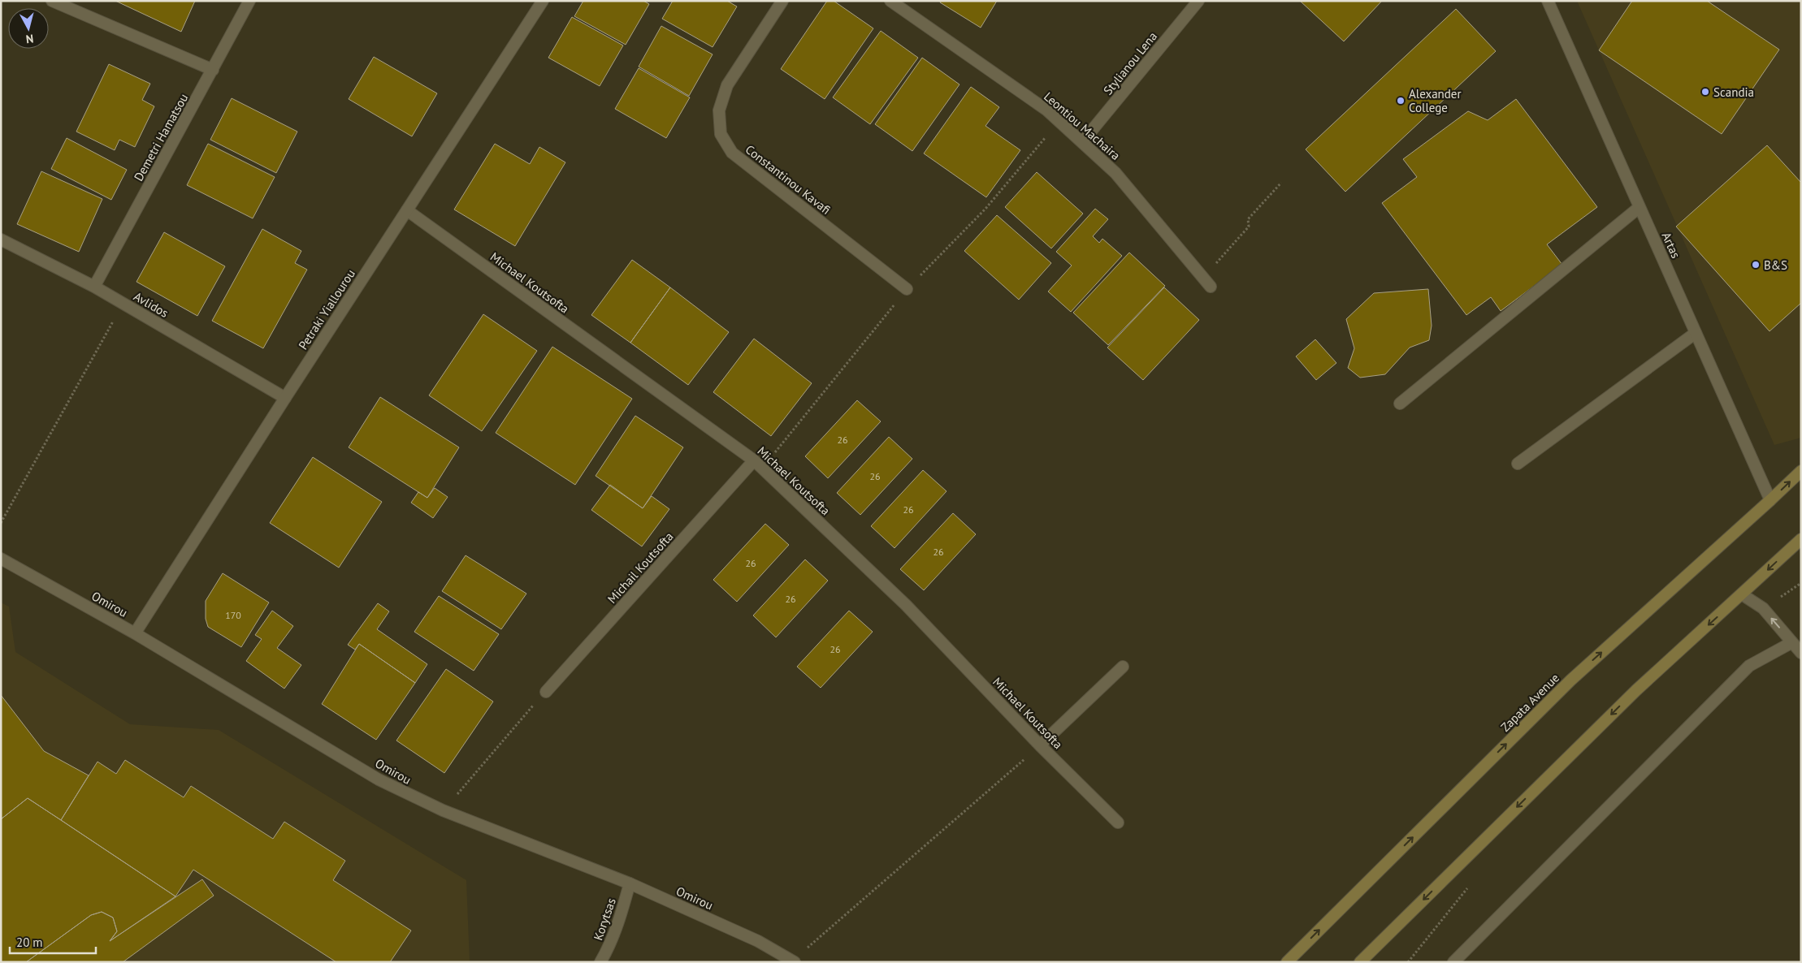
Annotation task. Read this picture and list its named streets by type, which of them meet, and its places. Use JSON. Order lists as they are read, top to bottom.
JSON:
{
  "streets": {
    "main road": ["Zapata Avenue"],
    "street": [
      "Stylianou Lena",
      "Leontiou Machaira",
      "Demetri Hamatsou",
      "Constantinou Kavafi",
      "Artas",
      "Michael Koutsofta",
      "Avlidos",
      "Petraki Yiallourou",
      "Michail Koutsofta",
      "Omirou",
      "Korytsas"
    ]
  },
  "crossings": [
    ["Stylianou Lena", "Leontiou Machaira"],
    ["Demetri Hamatsou", "Avlidos"],
    ["Artas", "Zapata Avenue"],
    ["Michael Koutsofta", "Petraki Yiallourou"],
    ["Michael Koutsofta", "Michail Koutsofta"],
    ["Avlidos", "Petraki Yiallourou"],
    ["Petraki Yiallourou", "Omirou"],
    ["Omirou", "Korytsas"]
  ],
  "places": ["Scandia", "Alexander College", "B&S"],
  "house_numbers": [
    "26",
    "26",
    "26",
    "26",
    "26",
    "26",
    "170",
    "26"
  ],
  "scale_bar": "20 m",
  "north": "bottom"
}
